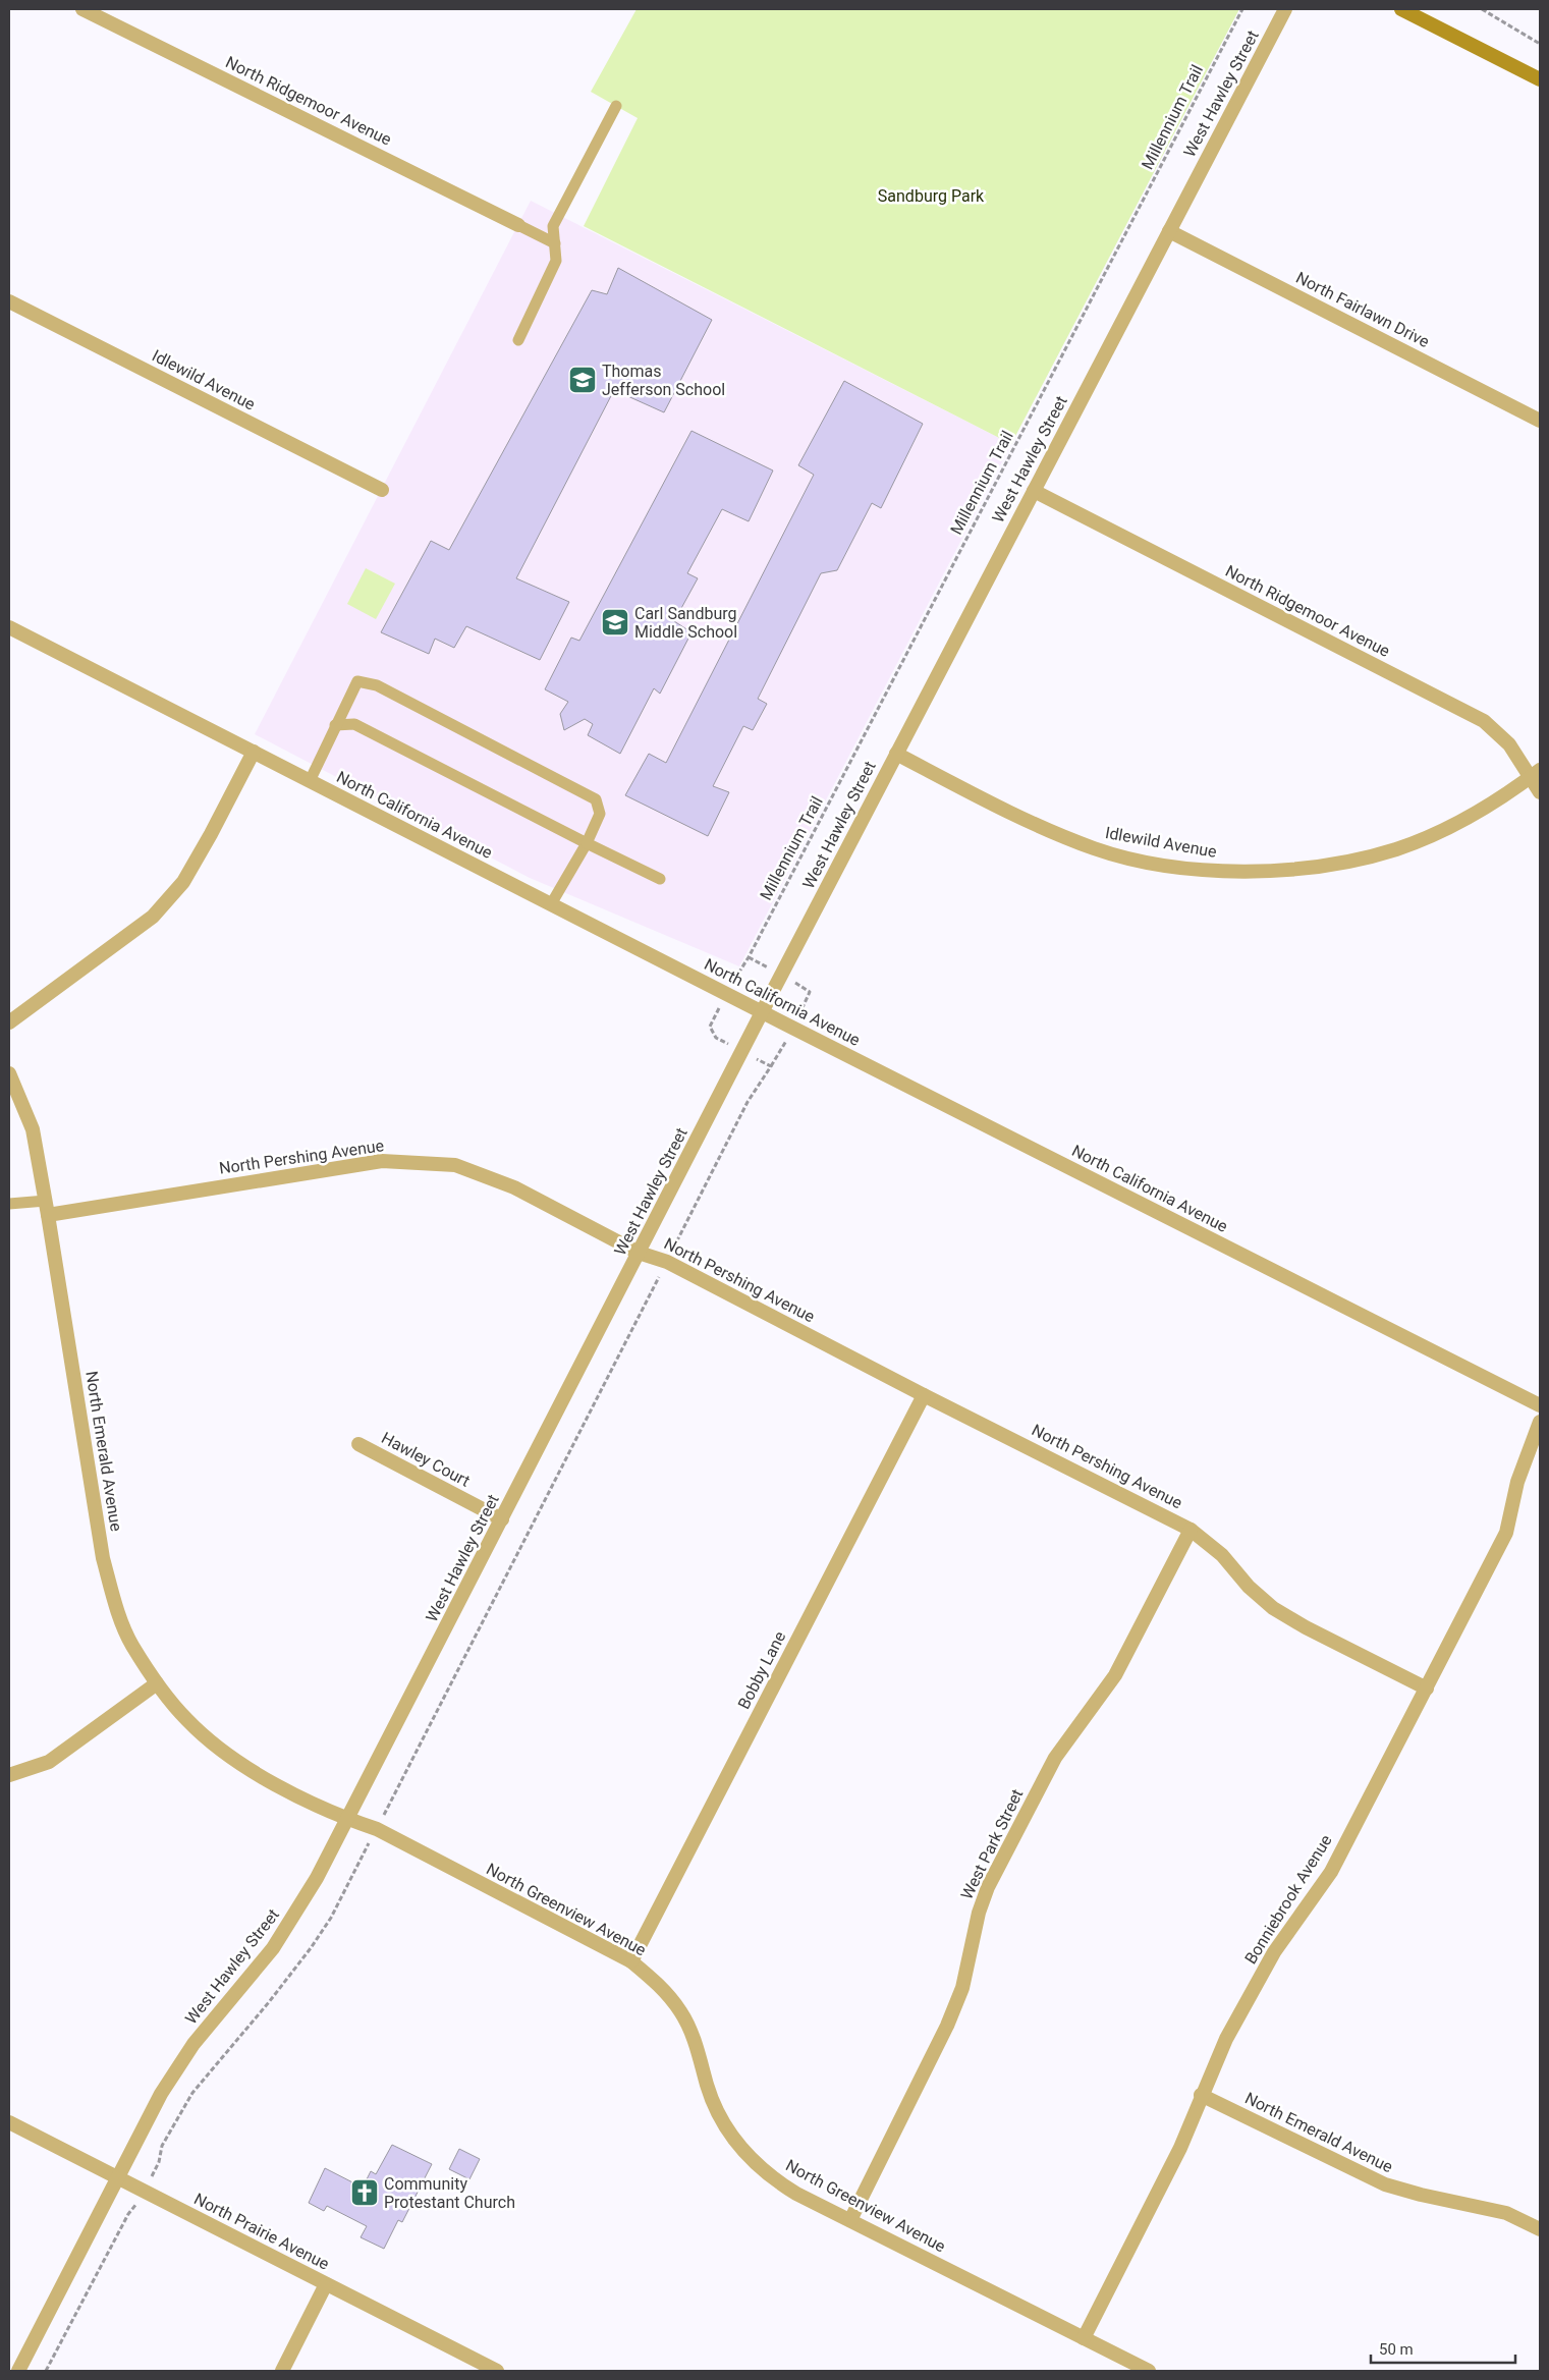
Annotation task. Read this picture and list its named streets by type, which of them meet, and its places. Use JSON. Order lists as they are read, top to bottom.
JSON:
{
  "streets": {
    "street": [
      "West Hawley Street",
      "North Ridgemoor Avenue",
      "North Fairlawn Drive",
      "Idlewild Avenue",
      "North California Avenue",
      "North Pershing Avenue",
      "North Emerald Avenue",
      "Hawley Court",
      "Bobby Lane",
      "West Park Street",
      "Bonniebrook Avenue",
      "North Greenview Avenue",
      "North Prairie Avenue"
    ],
    "path": ["Millennium Trail"]
  },
  "crossings": [
    ["West Hawley Street", "North Ridgemoor Avenue"],
    ["West Hawley Street", "North Fairlawn Drive"],
    ["West Hawley Street", "Idlewild Avenue"],
    ["West Hawley Street", "North California Avenue"],
    ["West Hawley Street", "North Pershing Avenue"],
    ["West Hawley Street", "Hawley Court"],
    ["West Hawley Street", "North Greenview Avenue"],
    ["West Hawley Street", "North Prairie Avenue"],
    ["North Ridgemoor Avenue", "Idlewild Avenue"],
    ["North Pershing Avenue", "North Emerald Avenue"],
    ["North Pershing Avenue", "Bobby Lane"],
    ["North Pershing Avenue", "West Park Street"],
    ["North Pershing Avenue", "Bonniebrook Avenue"],
    ["North Emerald Avenue", "Bonniebrook Avenue"],
    ["North Emerald Avenue", "North Greenview Avenue"],
    ["Bobby Lane", "North Greenview Avenue"],
    ["West Park Street", "North Greenview Avenue"],
    ["Bonniebrook Avenue", "North Greenview Avenue"]
  ],
  "parks": ["Sandburg Park"],
  "places": {
    "school or university": ["Thomas Jefferson School", "Carl Sandburg Middle School"],
    "church": ["Community Protestant Church"]
  },
  "scale_bar": "50 m"
}
